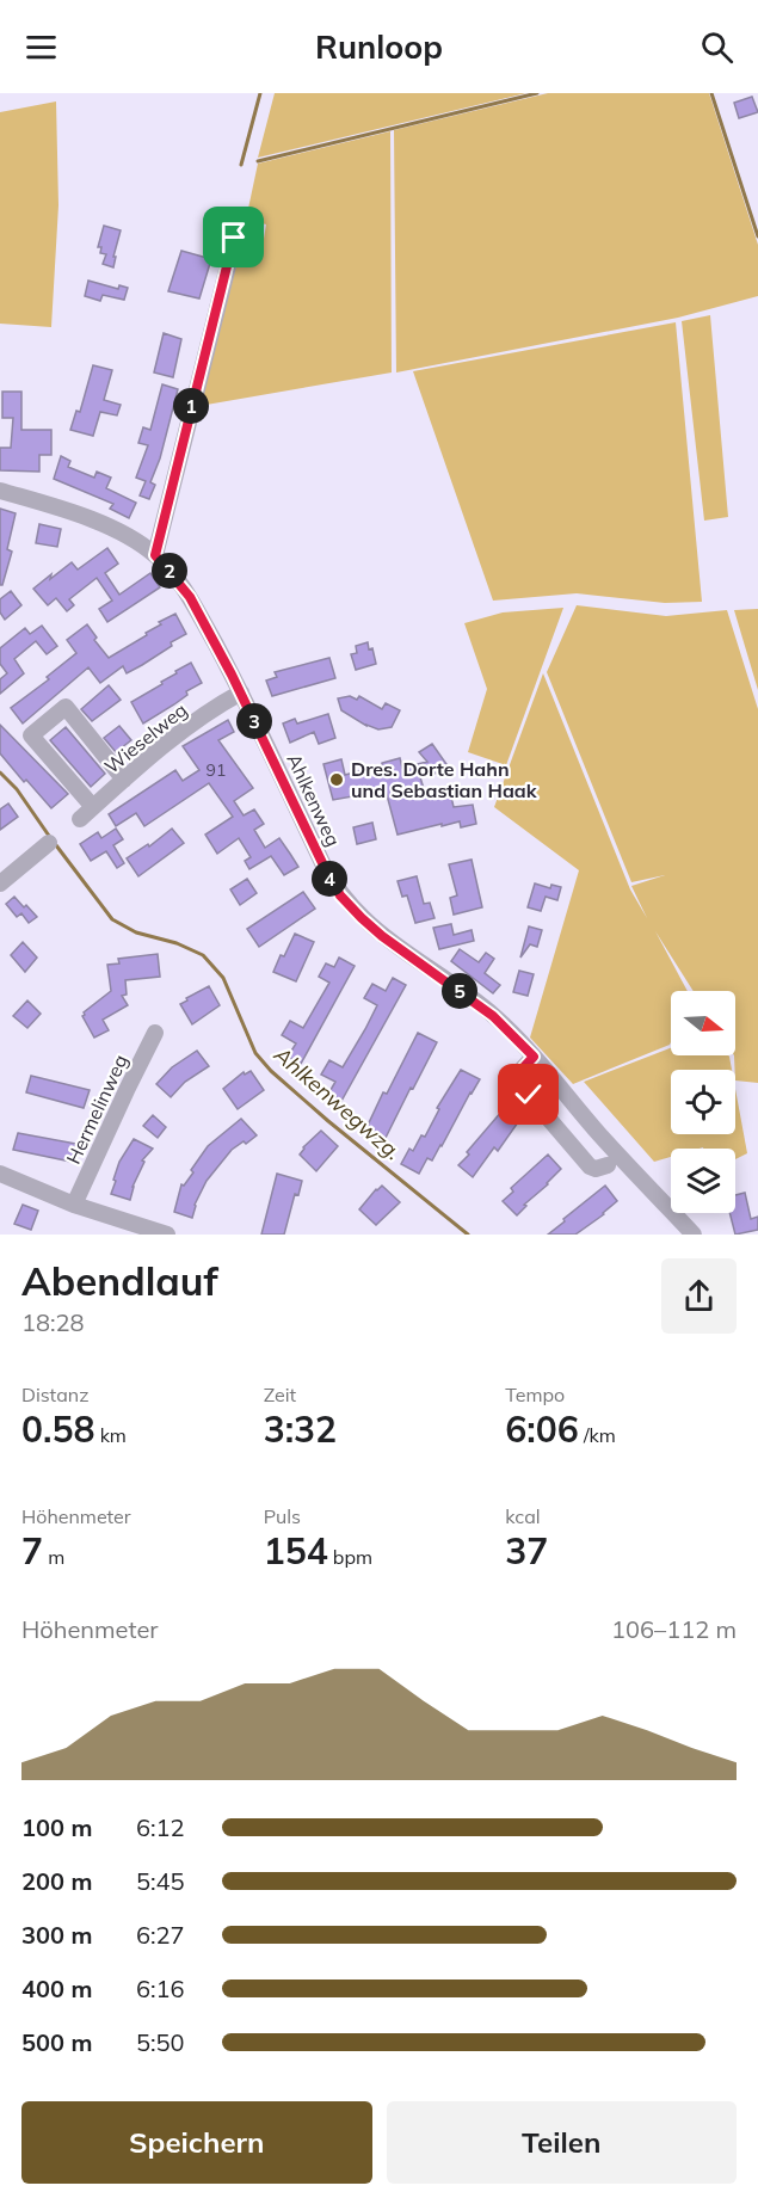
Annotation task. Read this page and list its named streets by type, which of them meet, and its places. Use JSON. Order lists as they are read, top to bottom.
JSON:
{
  "streets": {
    "street": ["Wieselweg", "Ahlkenweg", "Hermelinweg"]
  },
  "crossings": [
    ["Wieselweg", "Ahlkenweg"]
  ],
  "water": ["Ahlkenwegwzg."],
  "places": ["Dres. Dorte Hahn und Sebastian Haak"],
  "house_numbers": ["91"],
  "north": "right",
  "page": {
    "header": "Runloop",
    "pins": [
      "1",
      "2",
      "3",
      "4",
      "5"
    ],
    "heading": ["Abendlauf", "18:28"],
    "stats": [
      ["Distanz", "0.58 km"],
      ["Zeit", "3:32"],
      ["Tempo", "6:06 /km"],
      ["Höhenmeter", "7 m"],
      ["Puls", "154 bpm"],
      ["kcal", "37"]
    ],
    "chart": ["Höhenmeter", "106–112 m"],
    "list": [
      {
        "name": "100 m",
        "note": "6:12"
      },
      {
        "name": "200 m",
        "note": "5:45"
      },
      {
        "name": "300 m",
        "note": "6:27"
      },
      {
        "name": "400 m",
        "note": "6:16"
      },
      {
        "name": "500 m",
        "note": "5:50"
      }
    ],
    "buttons": ["Speichern", "Teilen"]
  }
}
